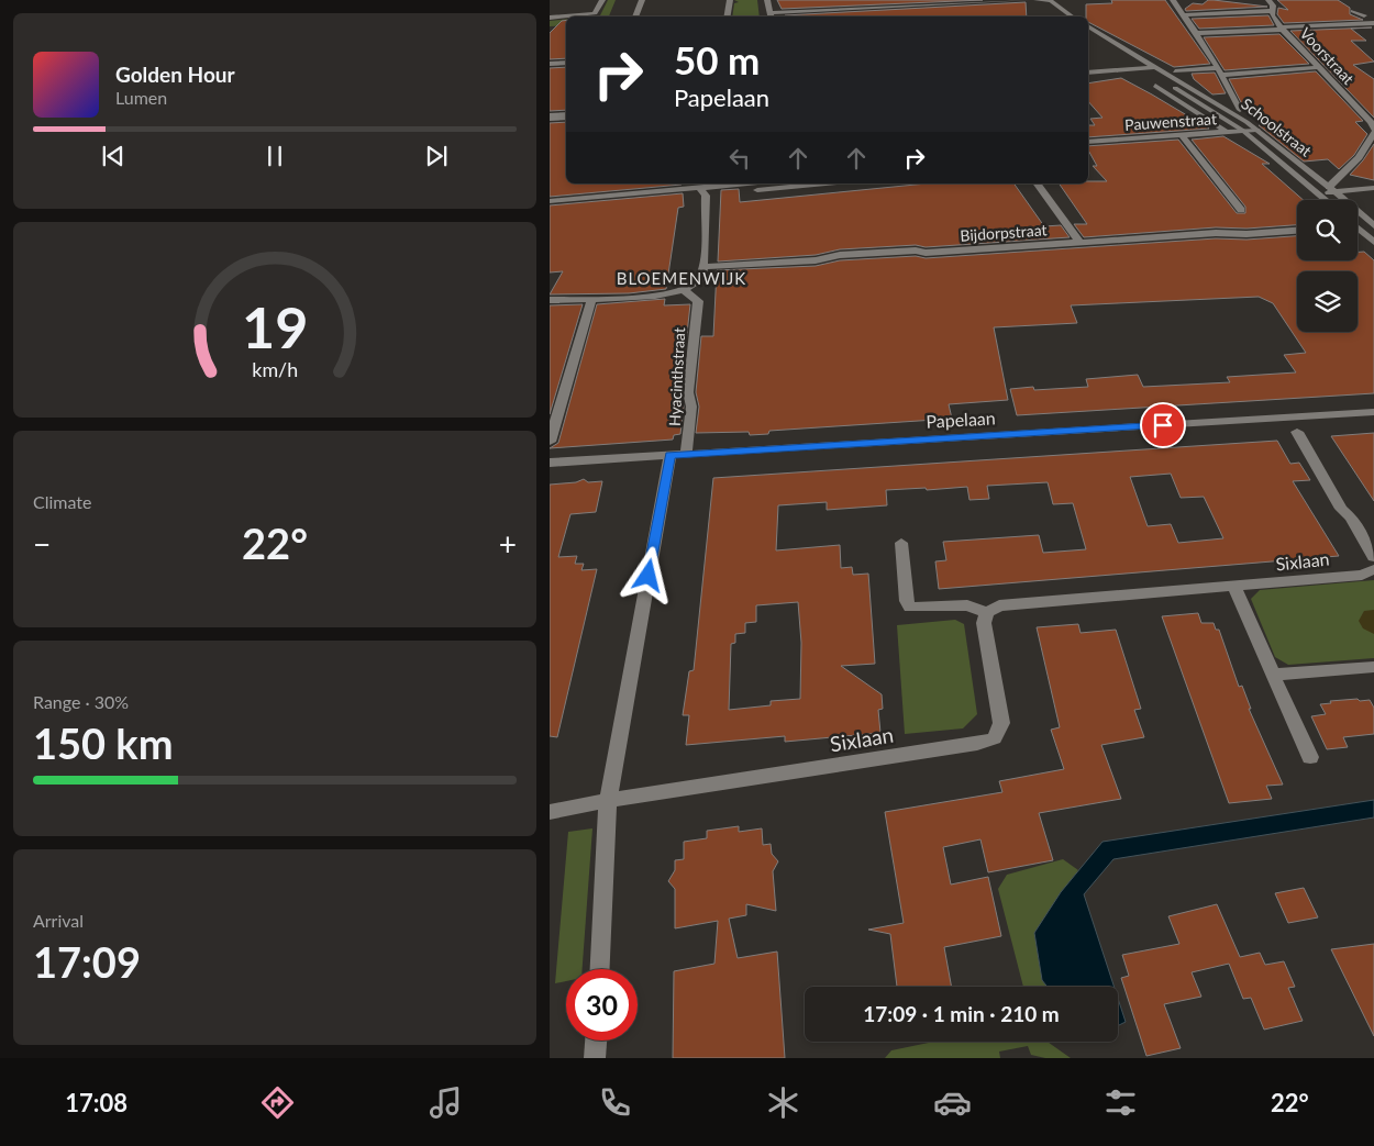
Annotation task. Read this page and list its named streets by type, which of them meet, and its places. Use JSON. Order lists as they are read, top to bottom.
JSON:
{
  "streets": {
    "street": [
      "Voorstraat",
      "Pauwenstraat",
      "Schoolstraat",
      "Bijdorpstraat",
      "Hyacinthstraat",
      "Papelaan",
      "Sixlaan"
    ]
  },
  "crossings": [
    ["Voorstraat", "Schoolstraat"],
    ["Pauwenstraat", "Schoolstraat"],
    ["Hyacinthstraat", "Papelaan"]
  ],
  "districts": ["BLOEMENWIJK"],
  "page": {
    "turn": ["50 m", "Papelaan"],
    "song": ["Golden Hour", "Lumen"],
    "tile": [
      "Climate",
      ["Range · 30%", "150 km"],
      ["Arrival", "17:09"]
    ],
    "heat": ["−", "22°", "+"],
    "limit": "30",
    "trip": "17:09 · 1 min · 210 m",
    "tabs": ["17:08", "22°"],
    "gauge": ["19", "km/h"]
  }
}
